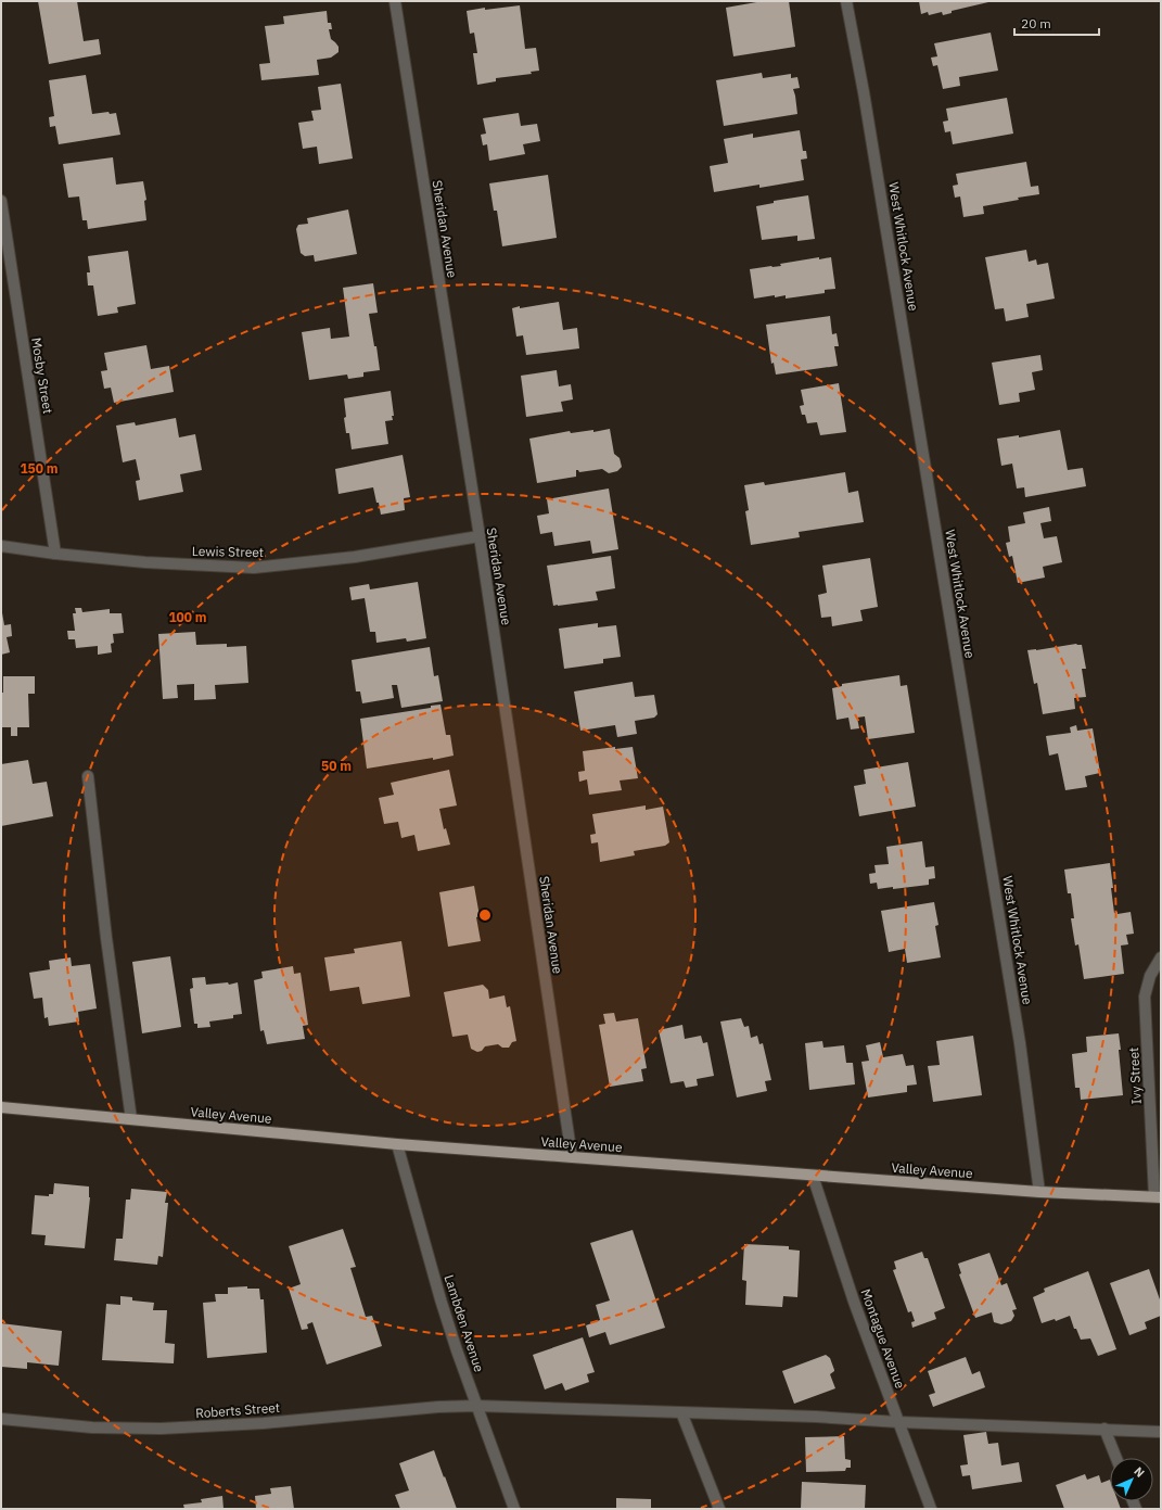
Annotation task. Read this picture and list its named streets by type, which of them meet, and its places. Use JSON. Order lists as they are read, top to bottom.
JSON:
{
  "streets": {
    "main road": ["Valley Avenue"],
    "street": [
      "Sheridan Avenue",
      "West Whitlock Avenue",
      "Mosby Street",
      "Lewis Street",
      "Ivy Street",
      "Lambden Avenue",
      "Montague Avenue",
      "Roberts Street"
    ]
  },
  "crossings": [
    ["Sheridan Avenue", "Lewis Street"],
    ["Sheridan Avenue", "Valley Avenue"],
    ["West Whitlock Avenue", "Valley Avenue"],
    ["Mosby Street", "Lewis Street"],
    ["Ivy Street", "Valley Avenue"],
    ["Valley Avenue", "Lambden Avenue"],
    ["Valley Avenue", "Montague Avenue"],
    ["Lambden Avenue", "Roberts Street"],
    ["Montague Avenue", "Roberts Street"]
  ],
  "scale_bar": "20 m",
  "north": "top right",
  "rings": ["150 m", "100 m", "50 m"]
}
